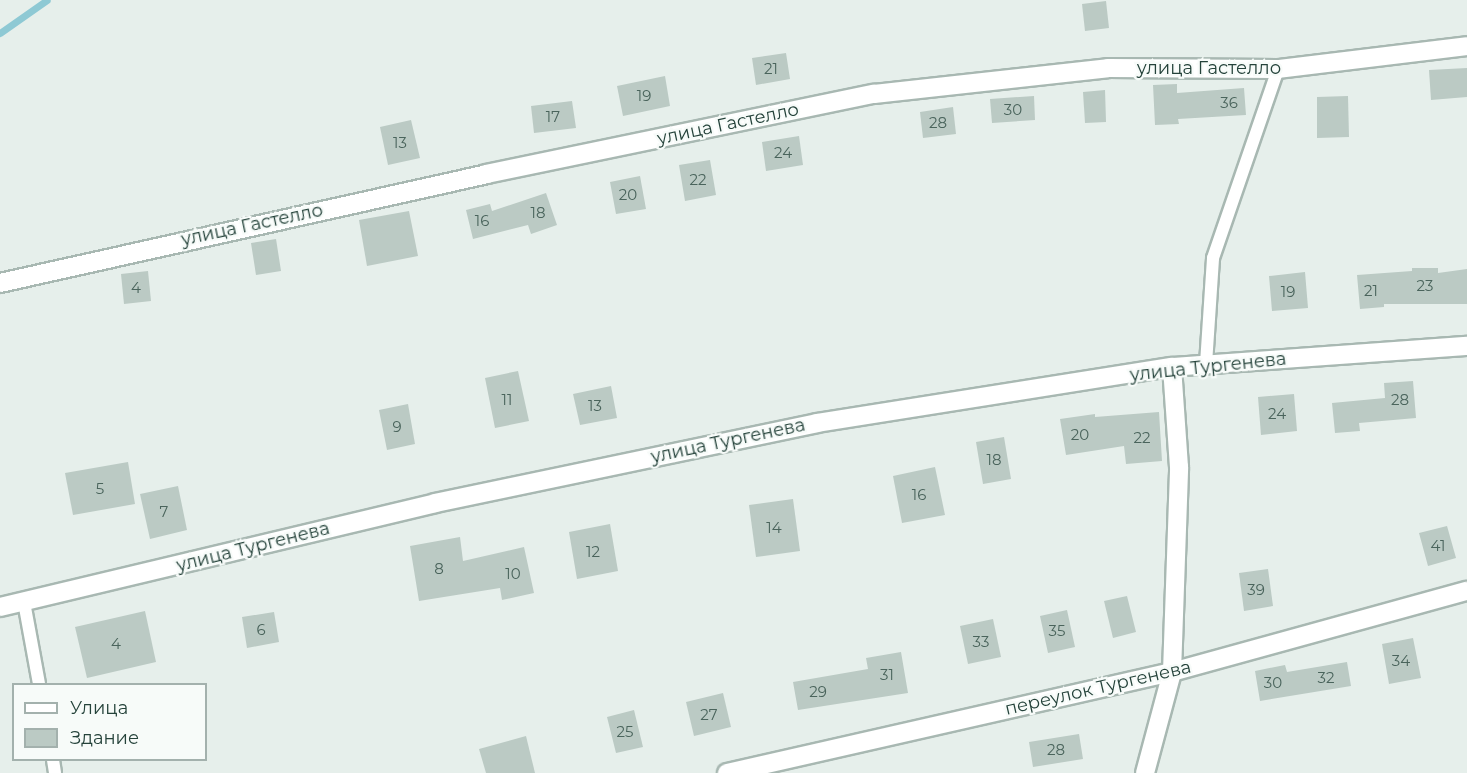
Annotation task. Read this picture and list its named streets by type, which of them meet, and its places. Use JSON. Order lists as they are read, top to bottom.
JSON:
{
  "streets": {
    "street": ["улица Гастелло", "улица Тургенева", "переулок Тургенева"]
  },
  "house_numbers": [
    "21",
    "19",
    "36",
    "30",
    "17",
    "28",
    "13",
    "24",
    "22",
    "20",
    "18",
    "16",
    "23",
    "4",
    "21",
    "19",
    "11",
    "28",
    "13",
    "24",
    "9",
    "20",
    "22",
    "18",
    "5",
    "16",
    "7",
    "14",
    "41",
    "12",
    "8",
    "10",
    "39",
    "6",
    "35",
    "33",
    "4",
    "34",
    "31",
    "32",
    "30",
    "29",
    "27",
    "25",
    "28"
  ],
  "legend": ["Улица", "Здание"]
}
